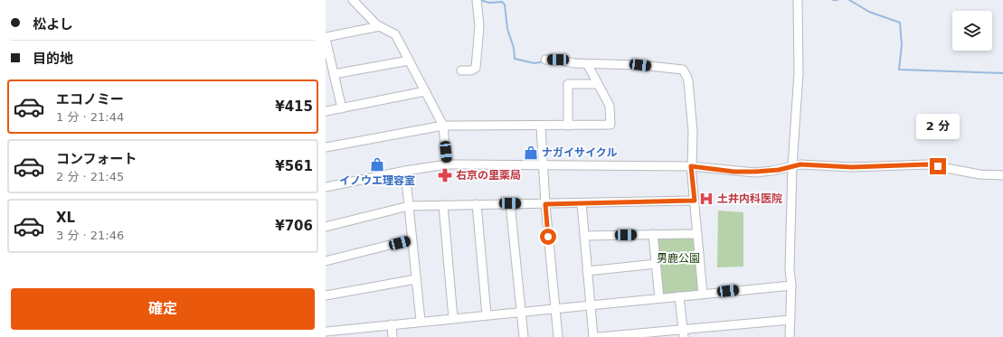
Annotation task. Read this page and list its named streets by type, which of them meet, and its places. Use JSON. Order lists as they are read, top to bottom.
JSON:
{
  "parks": ["男鹿公園"],
  "places": {
    "shop": ["ナガイサイクル", "イノウエ理容室"],
    "pharmacy": ["右京の里薬局"],
    "hospital": ["土井内科医院"]
  },
  "page": {
    "banner": ["松よし", "目的地"],
    "list": [
      {
        "name": "エコノミー",
        "note": "1 分 · 21:44",
        "value": "¥415"
      },
      {
        "name": "コンフォート",
        "note": "2 分 · 21:45",
        "value": "¥561"
      },
      {
        "name": "XL",
        "note": "3 分 · 21:46",
        "value": "¥706"
      }
    ],
    "bubble": "2 分",
    "buttons": "確定"
  }
}
